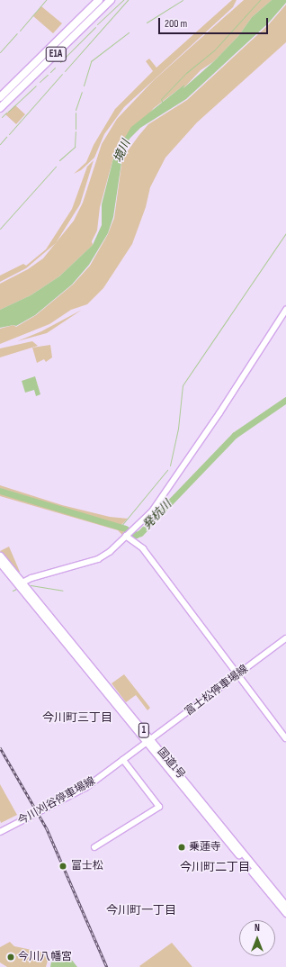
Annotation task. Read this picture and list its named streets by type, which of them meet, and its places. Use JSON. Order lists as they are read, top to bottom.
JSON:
{
  "streets": {
    "highway": ["E1A", "1", "国道1号"],
    "main road": ["富士松停車場線", "今川刈谷停車場線"]
  },
  "crossings": [
    ["富士松停車場線", "国道1号"],
    ["富士松停車場線", "今川刈谷停車場線"],
    ["国道1号", "今川刈谷停車場線"]
  ],
  "districts": ["今川町三丁目", "今川町二丁目", "今川町一丁目"],
  "water": ["境川", "発杭川"],
  "places": ["乗蓮寺", "富士松", "今川八幡宮"],
  "scale_bar": "200 m",
  "north": "top"
}
